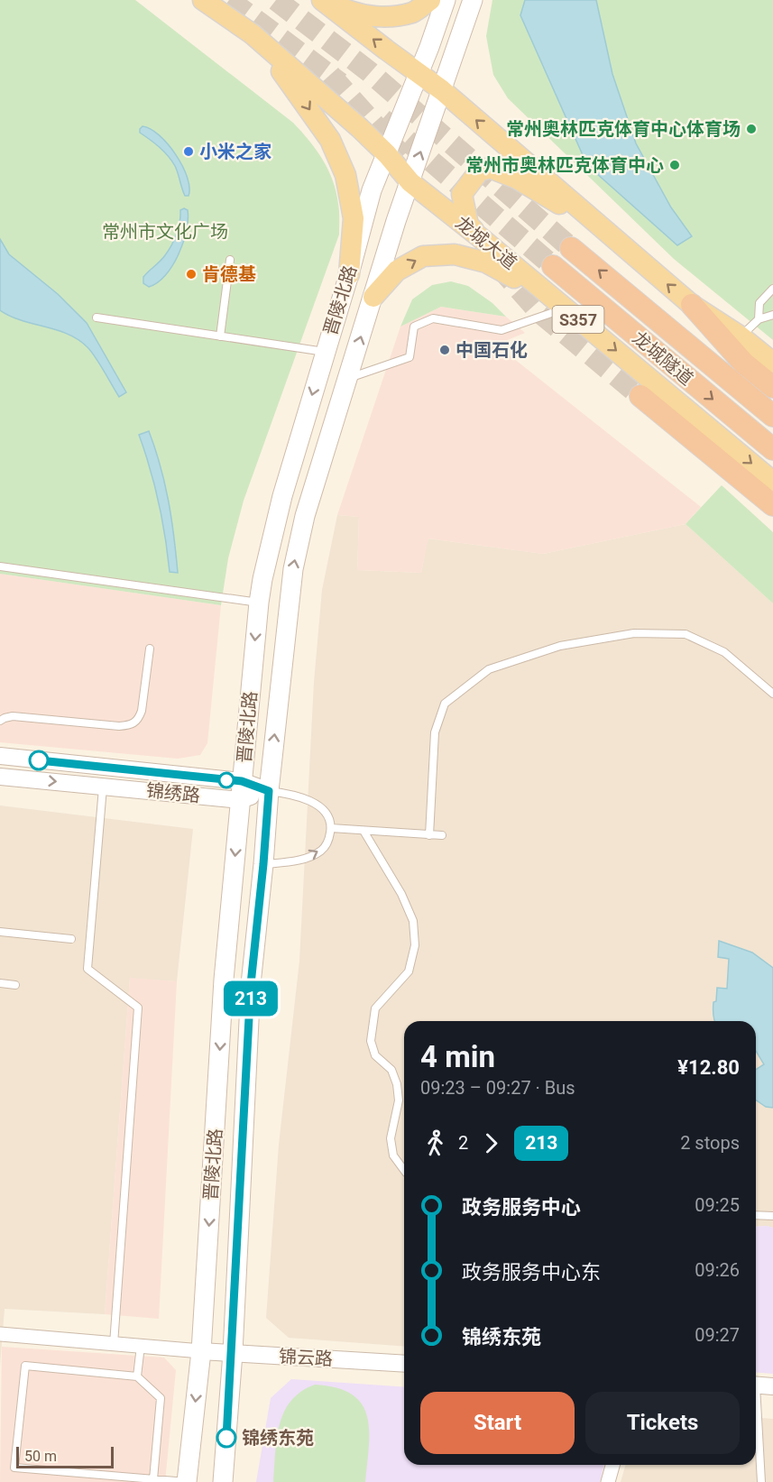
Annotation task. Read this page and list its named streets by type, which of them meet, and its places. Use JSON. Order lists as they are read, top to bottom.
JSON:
{
  "streets": {
    "highway": ["龙城隧道"],
    "main road": ["龙城大道", "晋陵北路", "S357"],
    "street": ["锦绣路", "锦云路"]
  },
  "crossings": [
    ["龙城大道", "晋陵北路"],
    ["晋陵北路", "锦绣路"],
    ["晋陵北路", "锦云路"]
  ],
  "parks": ["常州市文化广场"],
  "places": [
    "常州奥林匹克体育中心体育场",
    "小米之家",
    "常州市奥林匹克体育中心",
    "肯德基",
    "中国石化",
    "锦绣东苑"
  ],
  "lines": ["bus line 213"],
  "scale_bar": "50 m",
  "page": {
    "on_map": "213",
    "heading": ["4 min", "09:23 – 09:27 · Bus", "¥12.80"],
    "legs": ["2", "213", "2 stops"],
    "list": [
      {
        "name": "政务服务中心",
        "value": "09:25"
      },
      {
        "name": "政务服务中心东",
        "value": "09:26"
      },
      {
        "name": "锦绣东苑",
        "value": "09:27"
      }
    ],
    "buttons": ["Start", "Tickets"],
    "scale": "50 m"
  }
}
